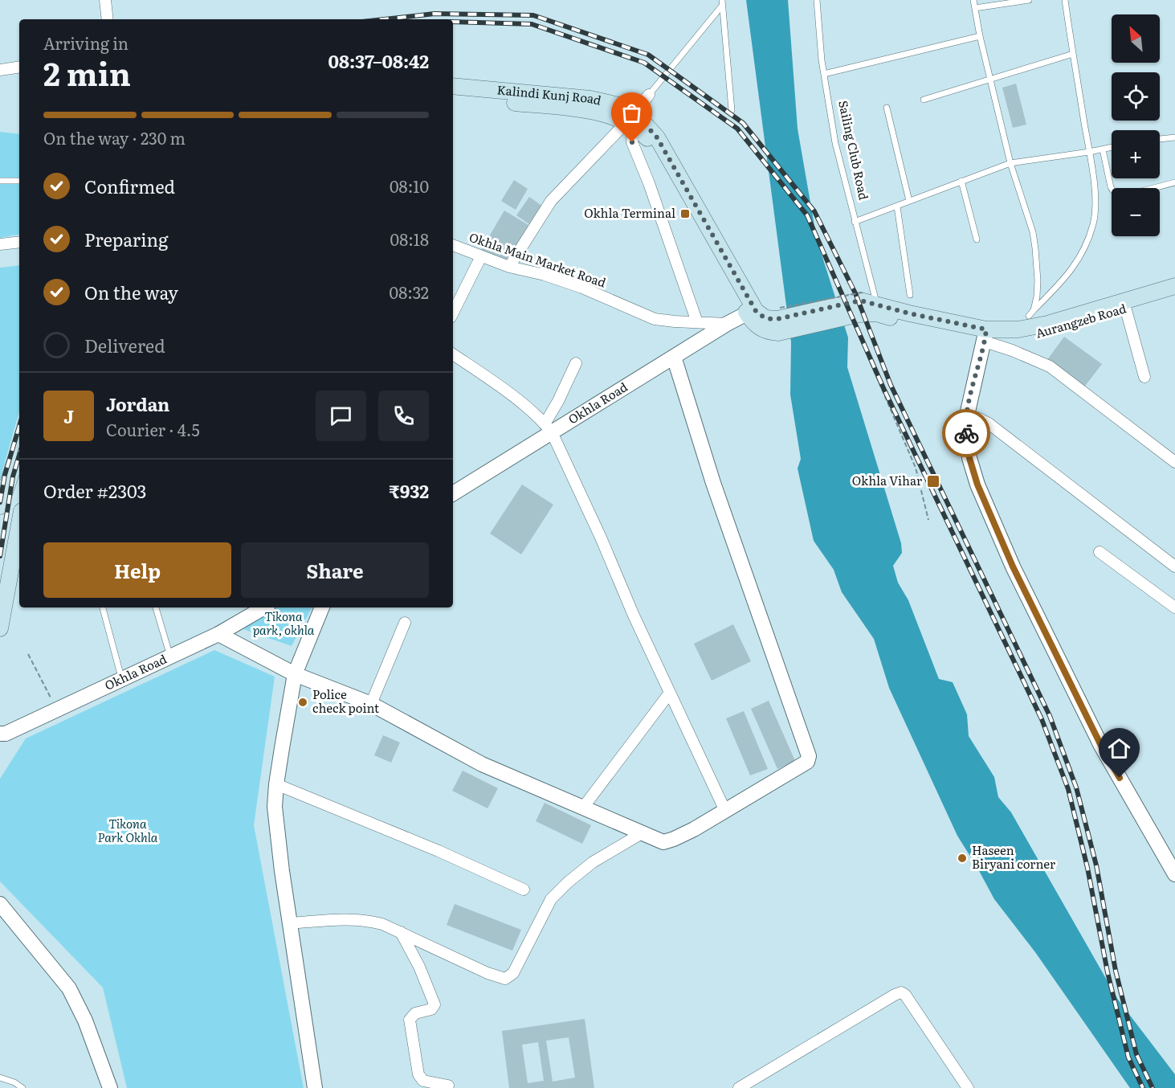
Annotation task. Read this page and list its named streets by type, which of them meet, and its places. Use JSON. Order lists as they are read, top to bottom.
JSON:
{
  "streets": {
    "main road": ["Kalindi Kunj Road", "Aurangzeb Road"],
    "street": ["Okhla Main Market Road", "Okhla Road"],
    "lane": ["Sailing Club Road"]
  },
  "crossings": [
    ["Kalindi Kunj Road", "Okhla Road"],
    ["Okhla Main Market Road", "Okhla Road"]
  ],
  "parks": ["Tikona park, okhla", "Tikona Park Okhla"],
  "places": {
    "transit": ["Okhla Terminal", "Okhla Vihar"],
    "other": ["Police check point", "Haseen Biryani corner"]
  },
  "north": "top left",
  "page": {
    "map_buttons": ["+", "−"],
    "heading": ["2 min", "Arriving in", "08:37–08:42"],
    "panel": [
      "Jordan",
      "Courier · 4.5",
      "Order #2303",
      "₹932"
    ],
    "bar": "On the way · 230 m",
    "list": [
      ["Confirmed", "08:10"],
      ["Preparing", "08:18"],
      ["On the way", "08:32"],
      "Delivered"
    ],
    "round": "J",
    "buttons": ["Help", "Share"]
  }
}
